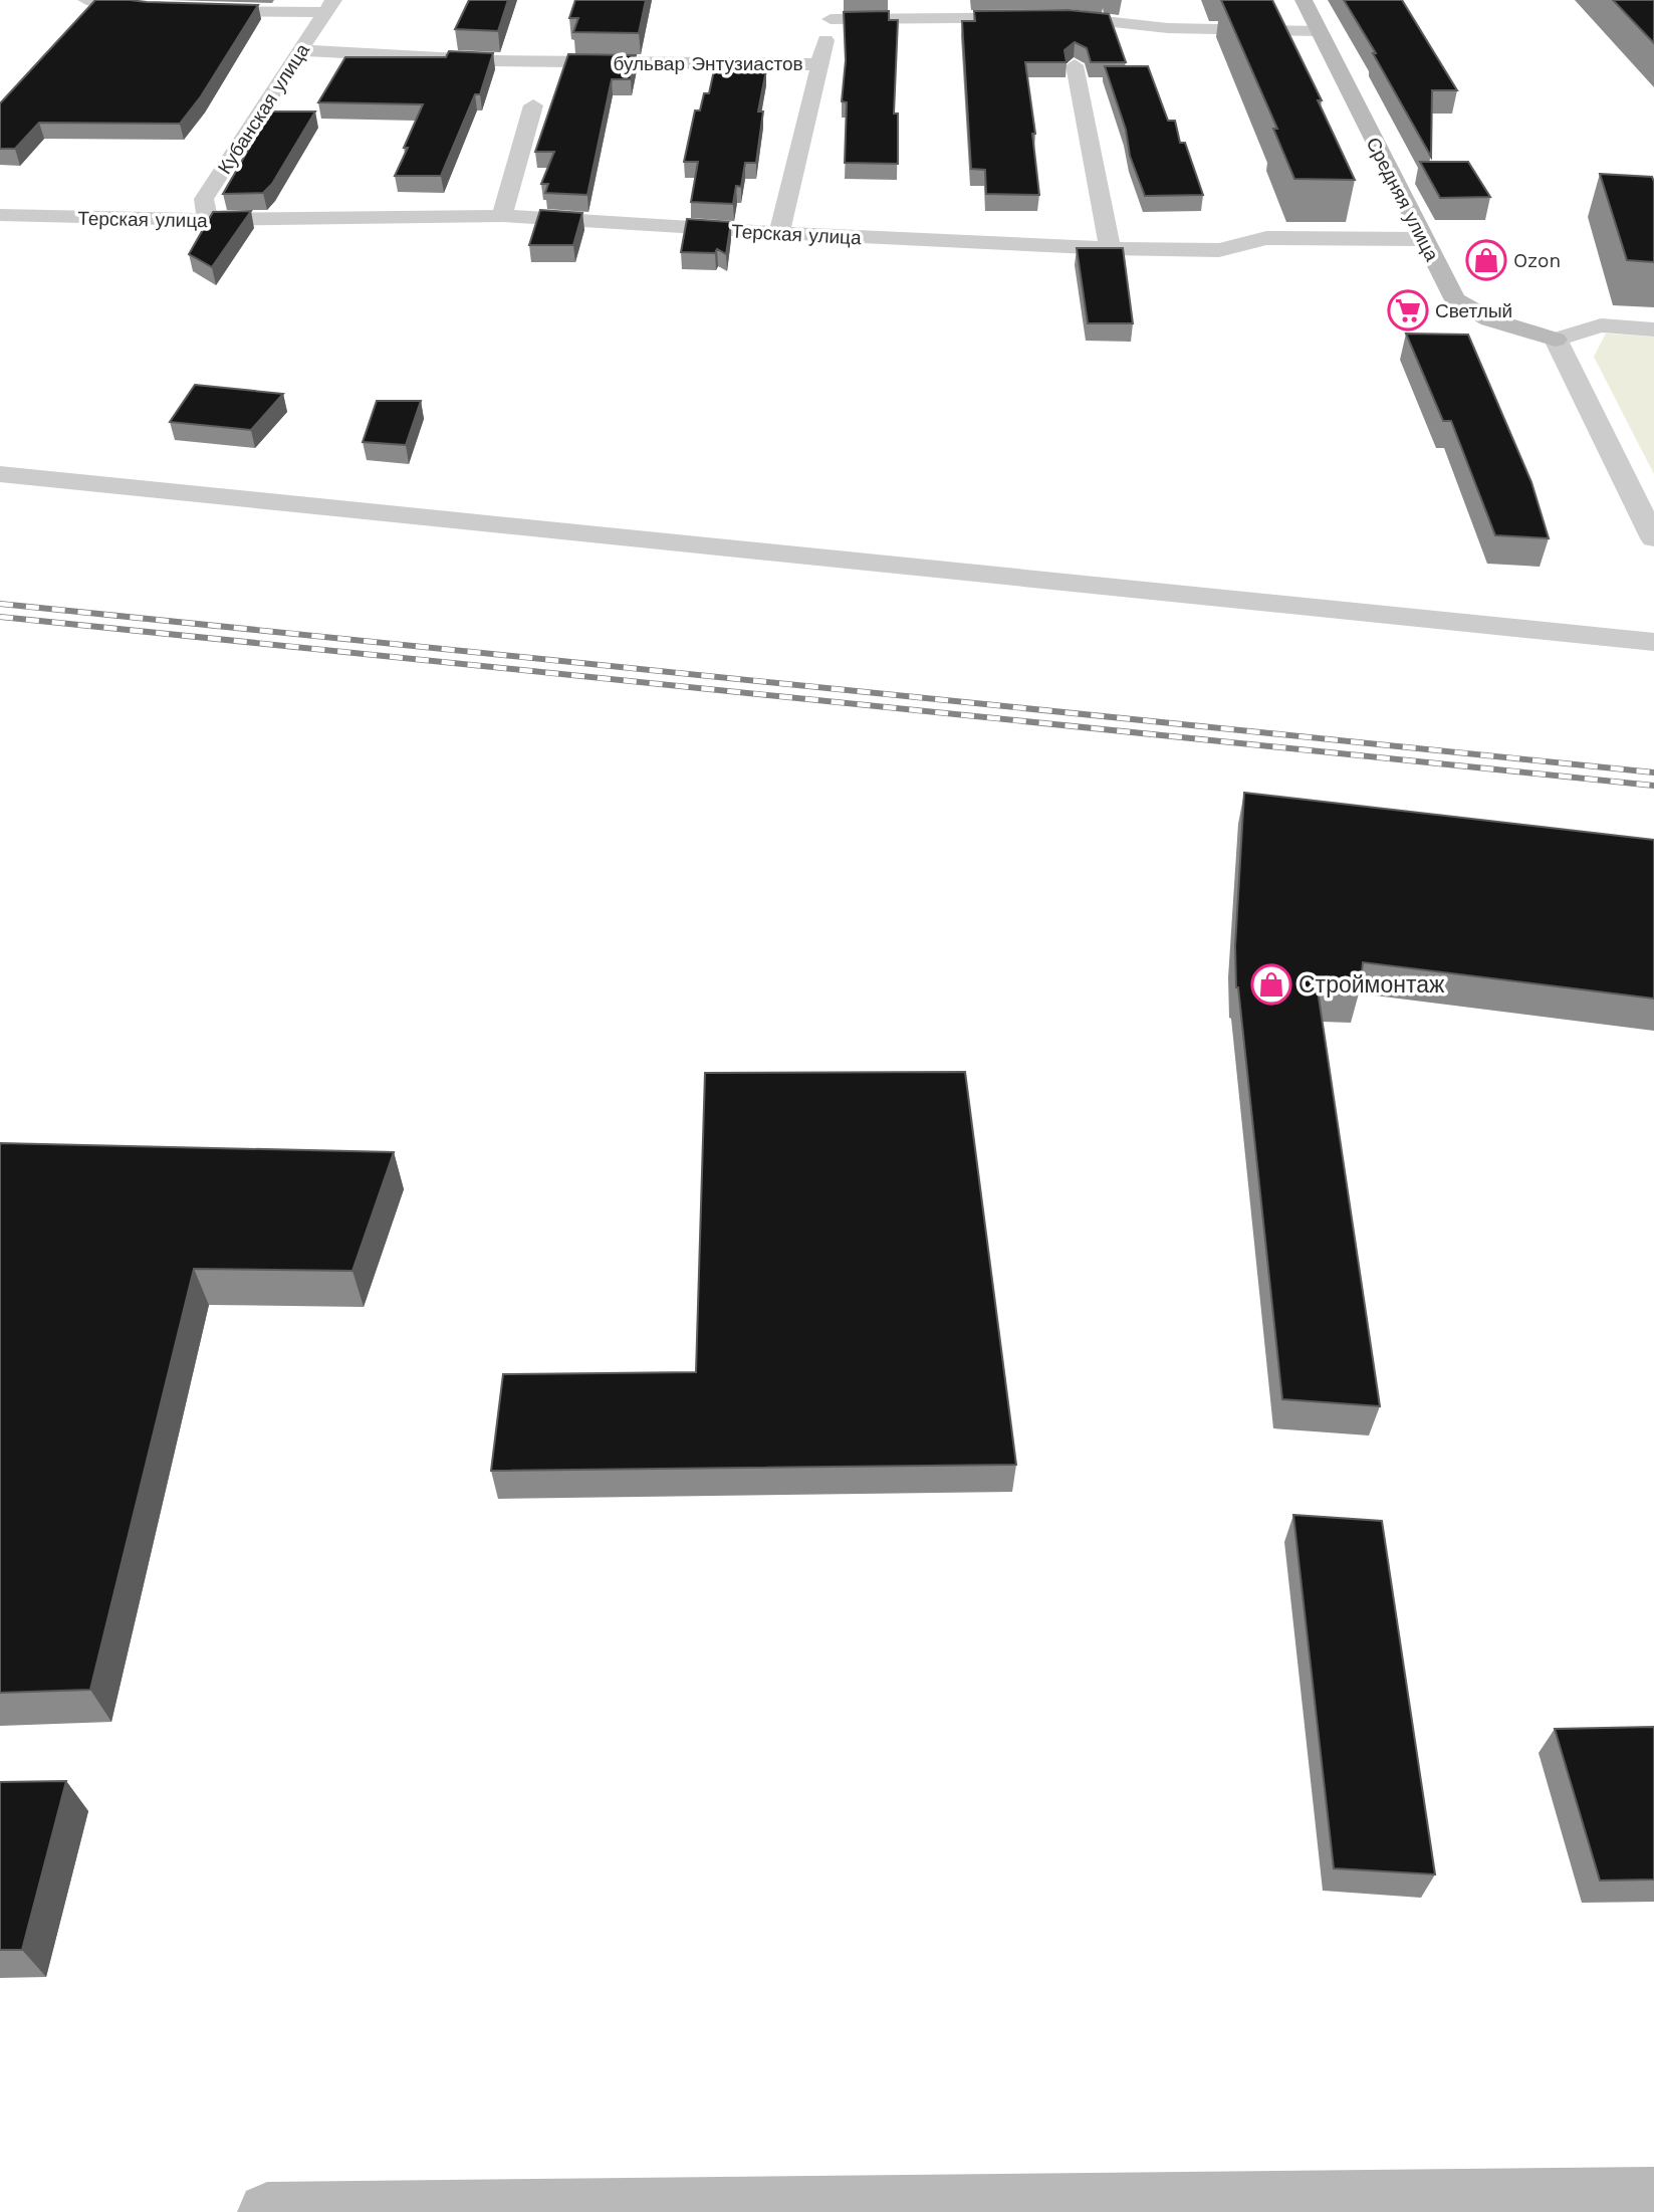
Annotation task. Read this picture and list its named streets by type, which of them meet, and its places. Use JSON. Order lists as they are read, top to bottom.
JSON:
{
  "streets": {
    "street": [
      "бульвар Энтузиастов",
      "Кубанская улица",
      "Средняя улица",
      "Терская улица"
    ]
  },
  "crossings": [
    ["бульвар Энтузиастов", "Кубанская улица"],
    ["Кубанская улица", "Терская улица"],
    ["Средняя улица", "Терская улица"]
  ],
  "places": {
    "shop": ["Ozon", "Строймонтаж"],
    "supermarket": ["Светлый"]
  }
}
